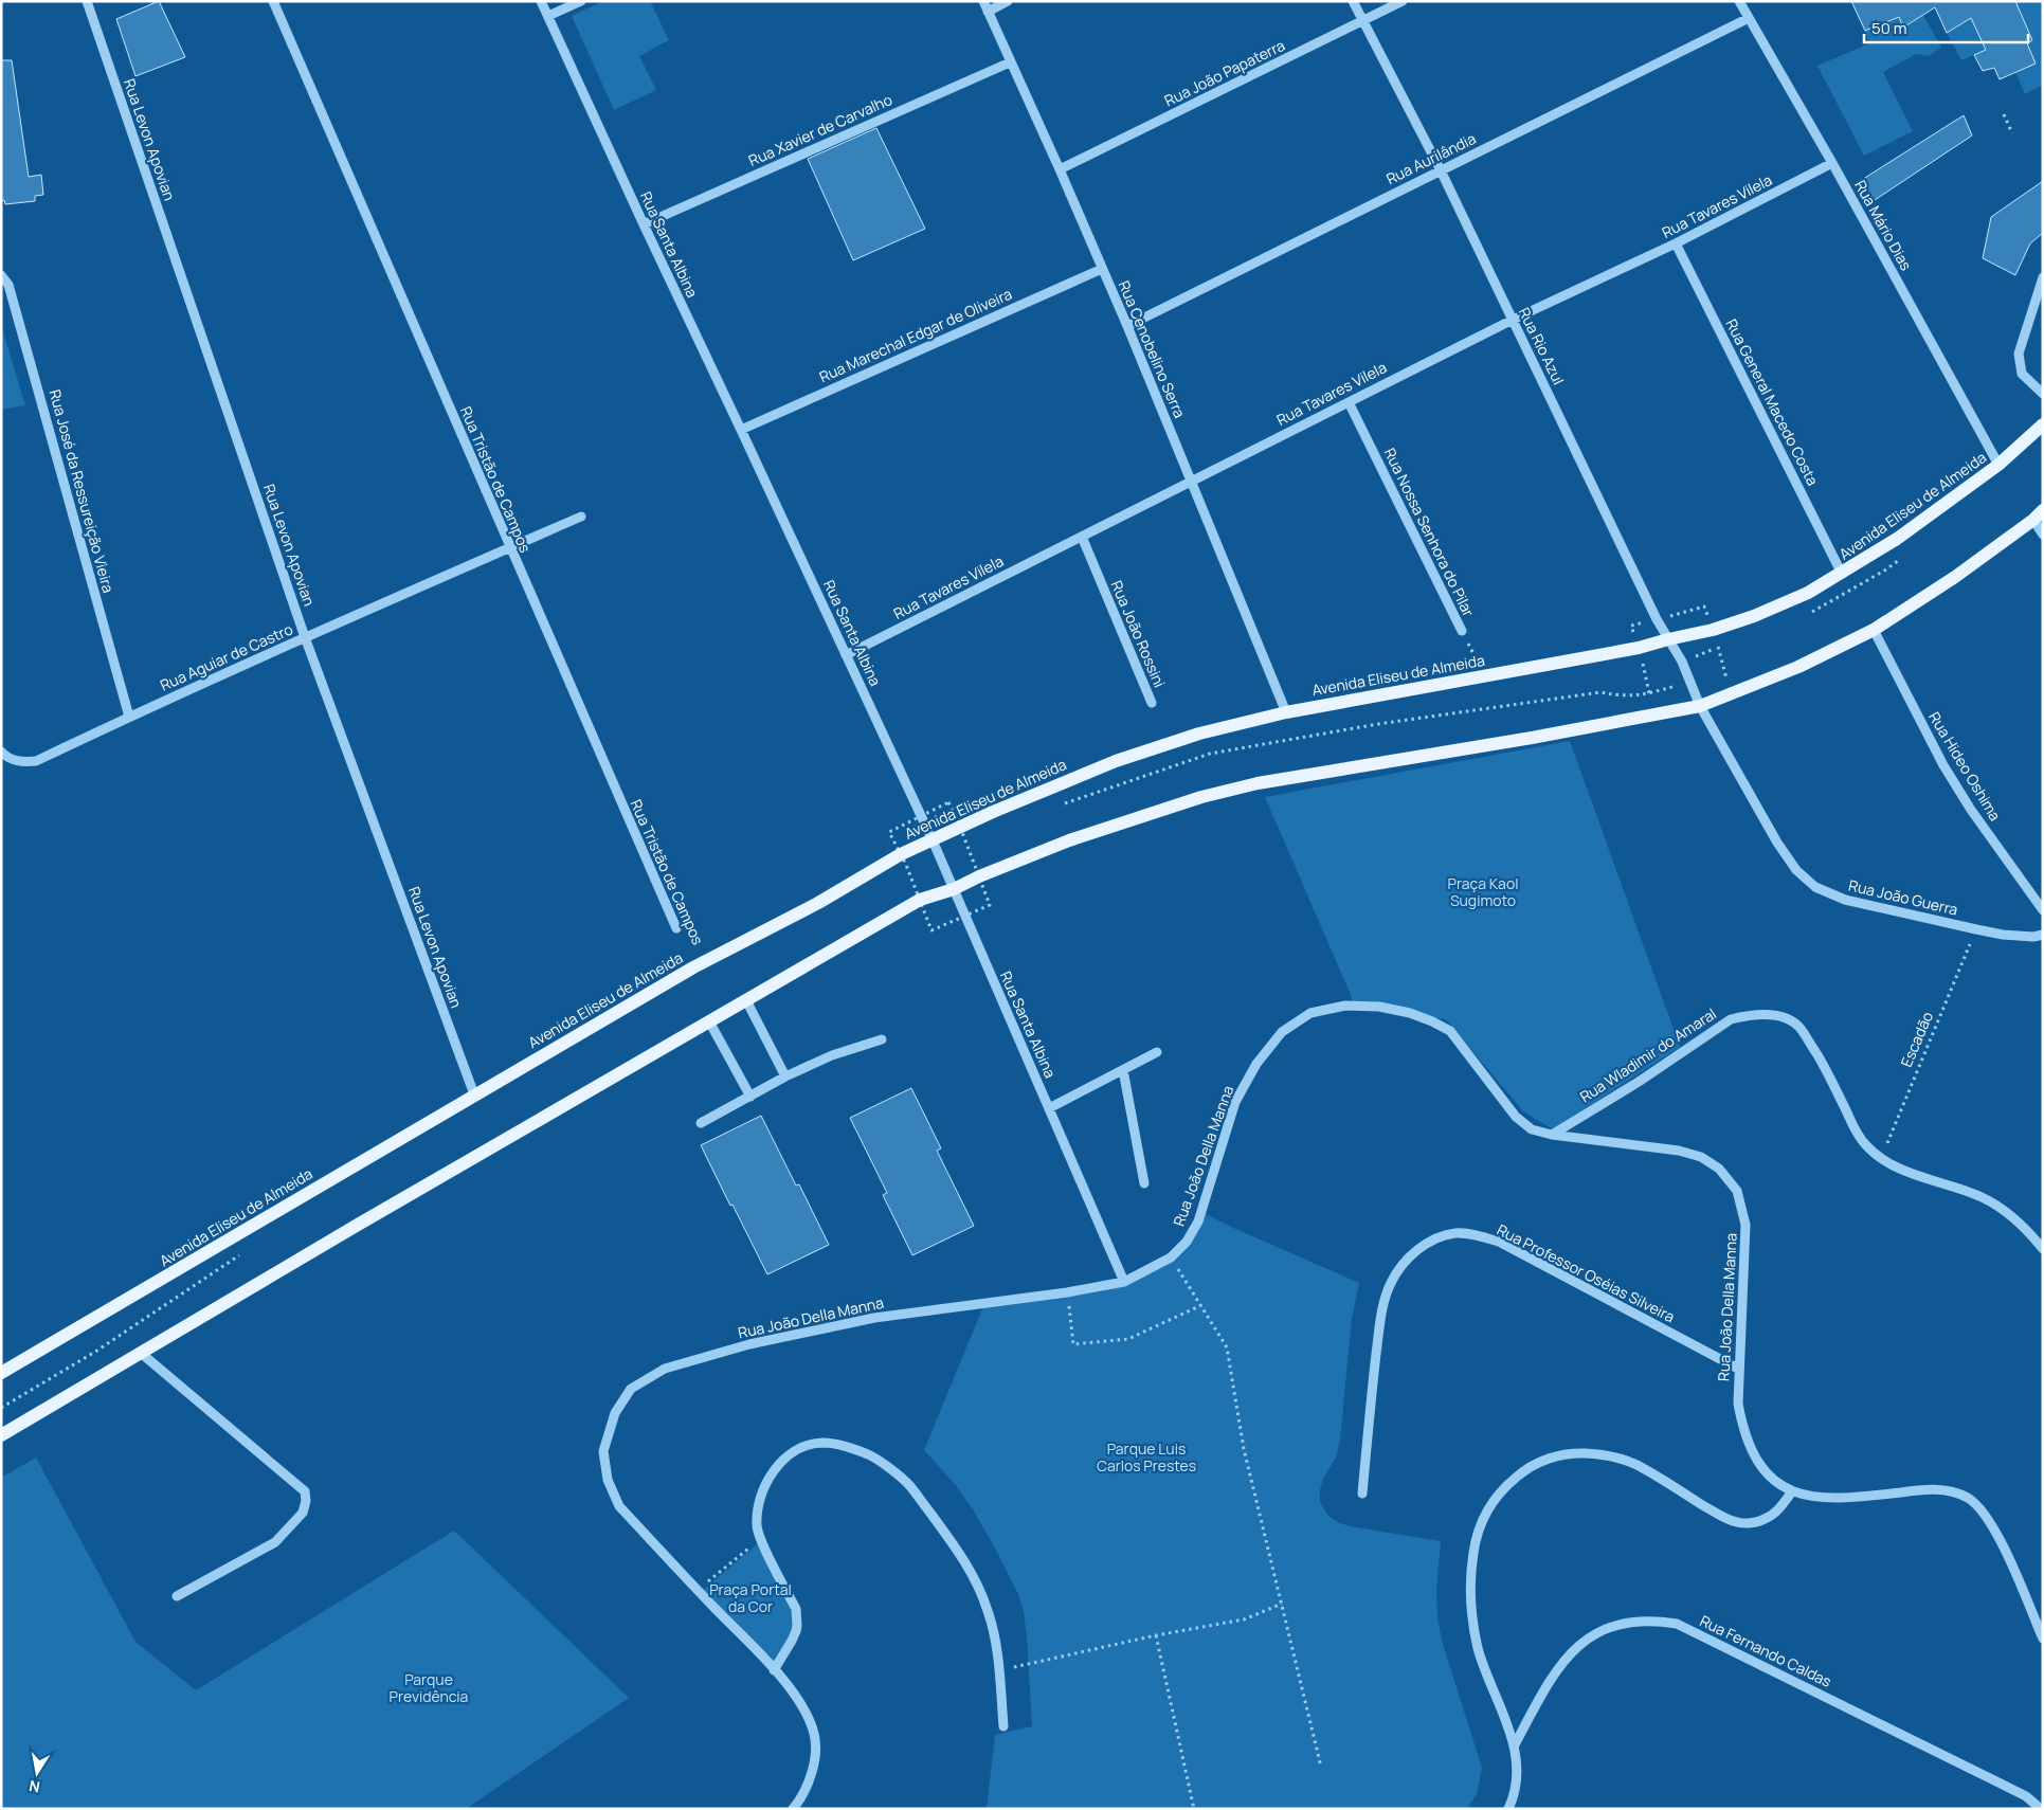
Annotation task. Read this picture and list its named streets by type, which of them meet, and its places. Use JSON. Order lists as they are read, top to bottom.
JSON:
{
  "streets": {
    "main road": ["Avenida Eliseu de Almeida"],
    "street": [
      "Rua João Papaterra",
      "Rua Xavier de Carvalho",
      "Rua Levon Apovian",
      "Rua Aurilândia",
      "Rua Tavares Vilela",
      "Rua Mário Dias",
      "Rua Santa Albina",
      "Rua Marechal Edgar de Oliveira",
      "Rua Rio Azul",
      "Rua Cenobelino Serra",
      "Rua General Macedo Costa",
      "Rua Tristão de Campos",
      "Rua José da Ressureição Vieira",
      "Rua Nossa Senhora do Pilar",
      "Rua João Rossini",
      "Rua Aguiar de Castro",
      "Rua Hideo Oshima",
      "Rua João Guerra",
      "Rua Wladimir do Amaral",
      "Rua João Della Manna",
      "Rua Professor Oséias Silveira",
      "Rua Fernando Caldas"
    ],
    "path": ["Escadão"]
  },
  "crossings": [
    ["Rua João Papaterra", "Rua Rio Azul"],
    ["Rua João Papaterra", "Rua Cenobelino Serra"],
    ["Rua Xavier de Carvalho", "Rua Santa Albina"],
    ["Rua Xavier de Carvalho", "Rua Cenobelino Serra"],
    ["Rua Levon Apovian", "Avenida Eliseu de Almeida"],
    ["Rua Levon Apovian", "Rua Aguiar de Castro"],
    ["Rua Aurilândia", "Rua Mário Dias"],
    ["Rua Aurilândia", "Rua Rio Azul"],
    ["Rua Aurilândia", "Rua Cenobelino Serra"],
    ["Rua Tavares Vilela", "Rua Mário Dias"],
    ["Rua Tavares Vilela", "Rua Santa Albina"],
    ["Rua Tavares Vilela", "Rua Rio Azul"],
    ["Rua Tavares Vilela", "Rua Cenobelino Serra"],
    ["Rua Tavares Vilela", "Rua General Macedo Costa"],
    ["Rua Tavares Vilela", "Rua Nossa Senhora do Pilar"],
    ["Rua Tavares Vilela", "Rua João Rossini"],
    ["Rua Mário Dias", "Avenida Eliseu de Almeida"],
    ["Rua Santa Albina", "Rua Marechal Edgar de Oliveira"],
    ["Rua Santa Albina", "Avenida Eliseu de Almeida"],
    ["Rua Santa Albina", "Rua João Della Manna"],
    ["Rua Marechal Edgar de Oliveira", "Rua Cenobelino Serra"],
    ["Rua Rio Azul", "Avenida Eliseu de Almeida"],
    ["Rua Rio Azul", "Rua João Guerra"],
    ["Rua Cenobelino Serra", "Avenida Eliseu de Almeida"],
    ["Rua General Macedo Costa", "Avenida Eliseu de Almeida"],
    ["Rua Tristão de Campos", "Rua Aguiar de Castro"],
    ["Rua José da Ressureição Vieira", "Rua Aguiar de Castro"],
    ["Avenida Eliseu de Almeida", "Rua Nossa Senhora do Pilar"],
    ["Rua João Guerra", "Escadão"],
    ["Escadão", "Rua Wladimir do Amaral"],
    ["Rua Wladimir do Amaral", "Rua João Della Manna"],
    ["Rua João Della Manna", "Rua Professor Oséias Silveira"]
  ],
  "parks": [
    "Praça Kaol Sugimoto",
    "Parque Luis Carlos Prestes",
    "Praça Portal da Cor",
    "Parque Previdência"
  ],
  "scale_bar": "50 m",
  "north": "bottom"
}
